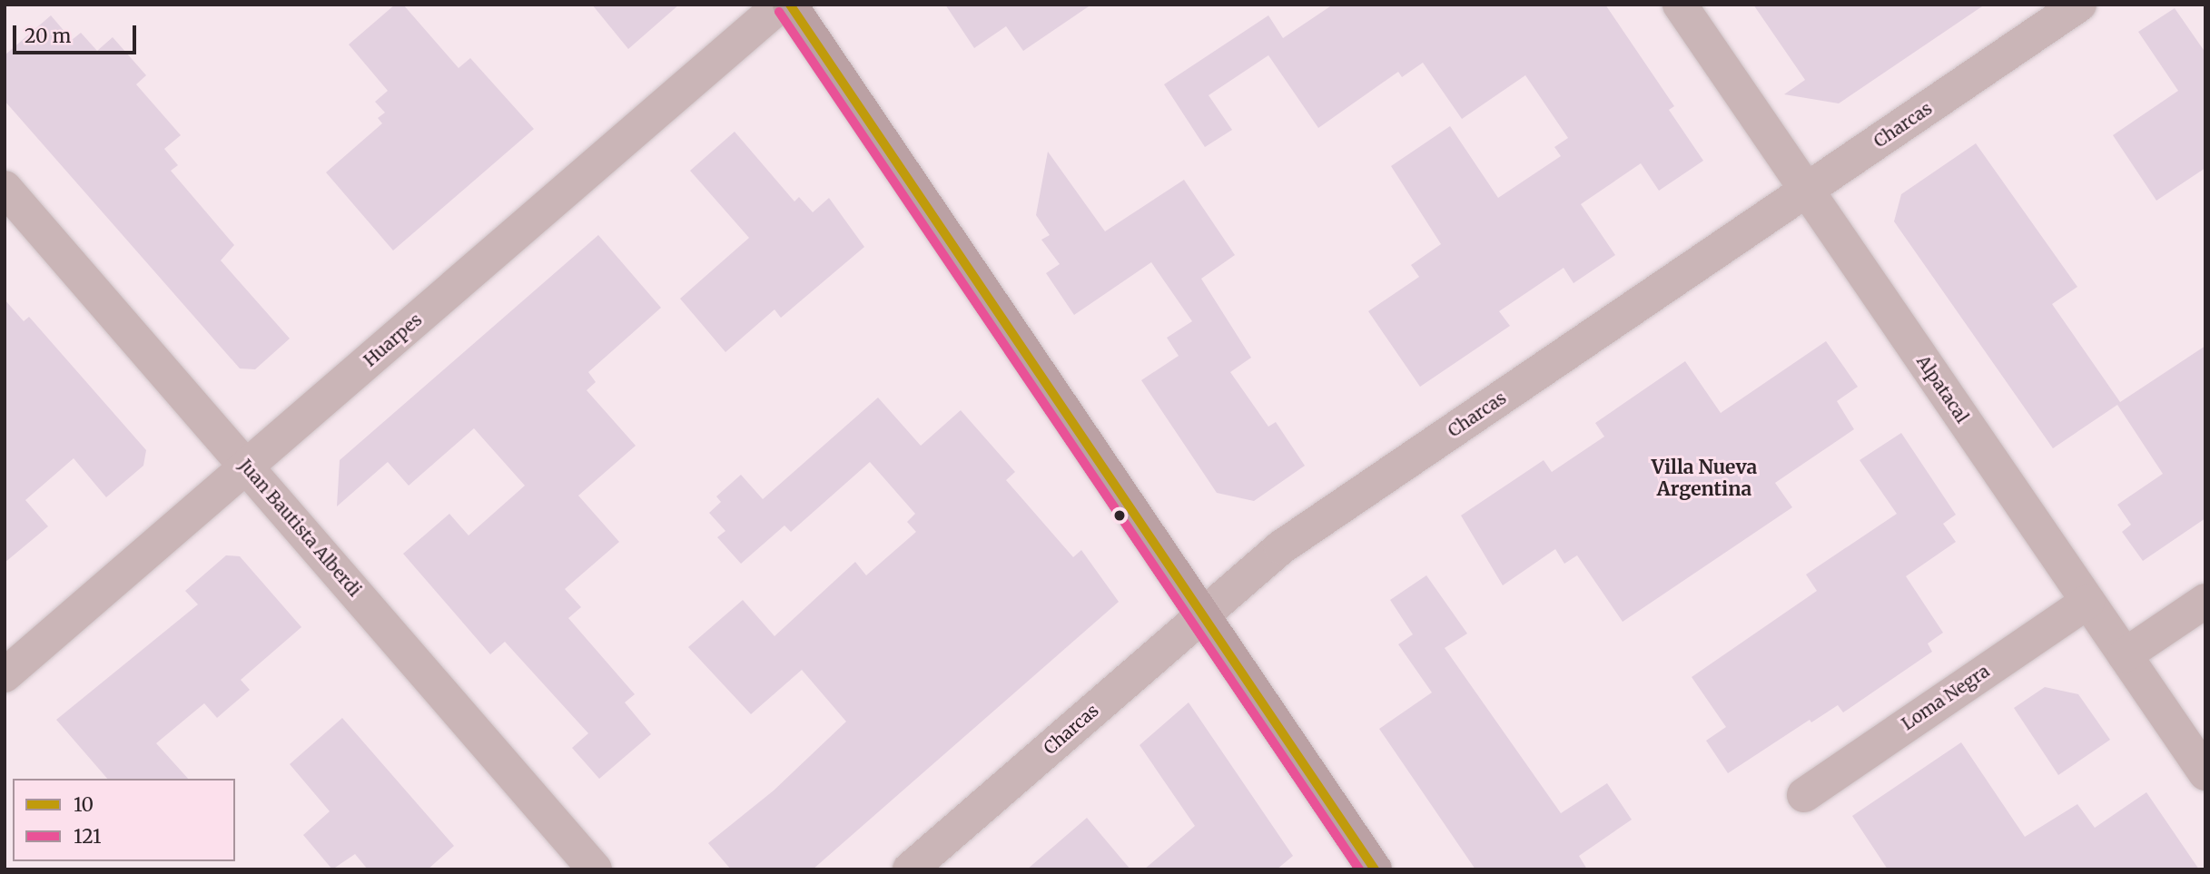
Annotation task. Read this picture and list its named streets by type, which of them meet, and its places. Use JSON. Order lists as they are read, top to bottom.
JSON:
{
  "streets": {
    "street": [
      "Charcas",
      "Huarpes",
      "Alpatacal",
      "Juan Bautista Alberdi",
      "Loma Negra"
    ]
  },
  "crossings": [
    ["Charcas", "Alpatacal"],
    ["Huarpes", "Juan Bautista Alberdi"],
    ["Alpatacal", "Loma Negra"]
  ],
  "districts": ["Villa Nueva Argentina"],
  "lines": ["transit line 10", "transit line 121"],
  "legend": ["10", "121"],
  "scale_bar": "20 m"
}
